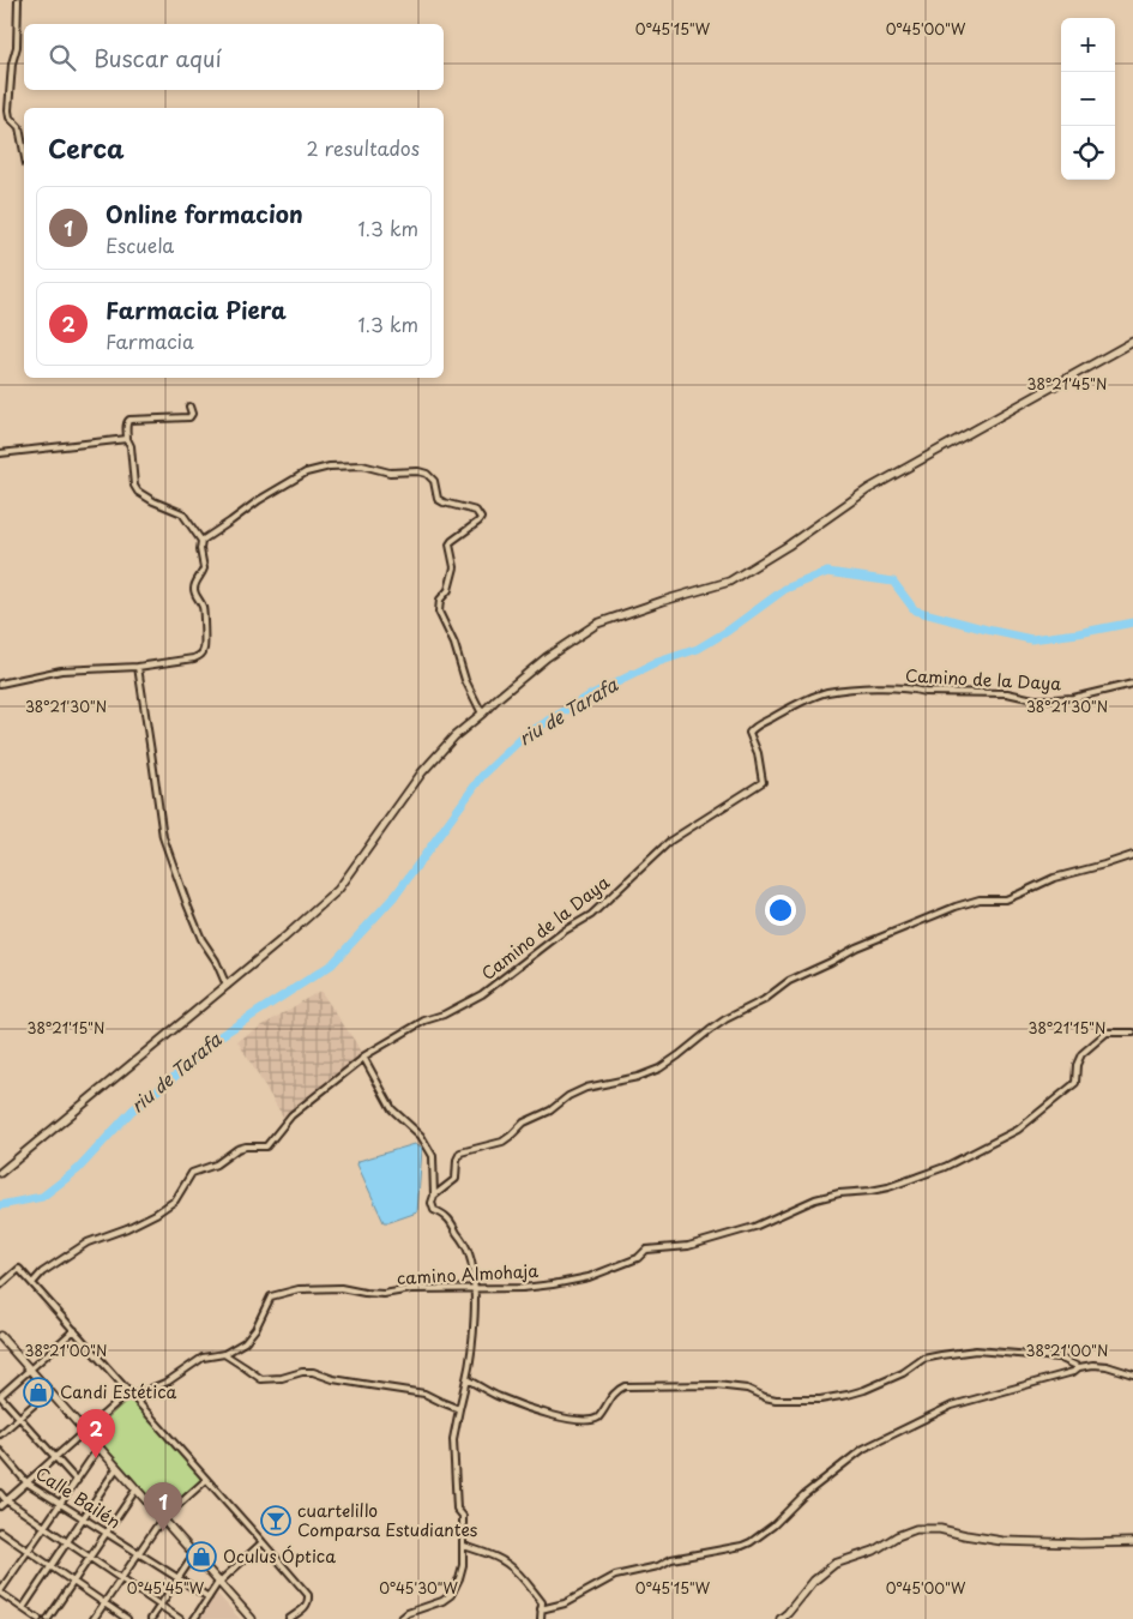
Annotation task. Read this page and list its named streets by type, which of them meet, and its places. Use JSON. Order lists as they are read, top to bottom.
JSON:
{
  "streets": {
    "street": ["Camino de la Daya", "camino Almohaja", "Calle Bailén"]
  },
  "water": ["riu de Tarafa"],
  "places": {
    "shop": ["Candi Estética", "Oculus Óptica"],
    "bar": ["cuartelillo Comparsa Estudiantes"]
  },
  "page": {
    "map_buttons": ["+", "−"],
    "search": "Buscar aquí",
    "heading": ["Cerca", "2 resultados"],
    "list": [
      {
        "mark": "1",
        "name": "Online formacion",
        "note": "Escuela",
        "value": "1.3 km"
      },
      {
        "mark": "2",
        "name": "Farmacia Piera",
        "note": "Farmacia",
        "value": "1.3 km"
      }
    ],
    "pins": ["2", "1"]
  },
  "coordinates": [
    "0°45'15\"W",
    "0°45'00\"W",
    "38°21'45\"N",
    "38°21'30\"N",
    "38°21'15\"N",
    "38°21'00\"N",
    "0°45'45\"W",
    "0°45'30\"W"
  ]
}
